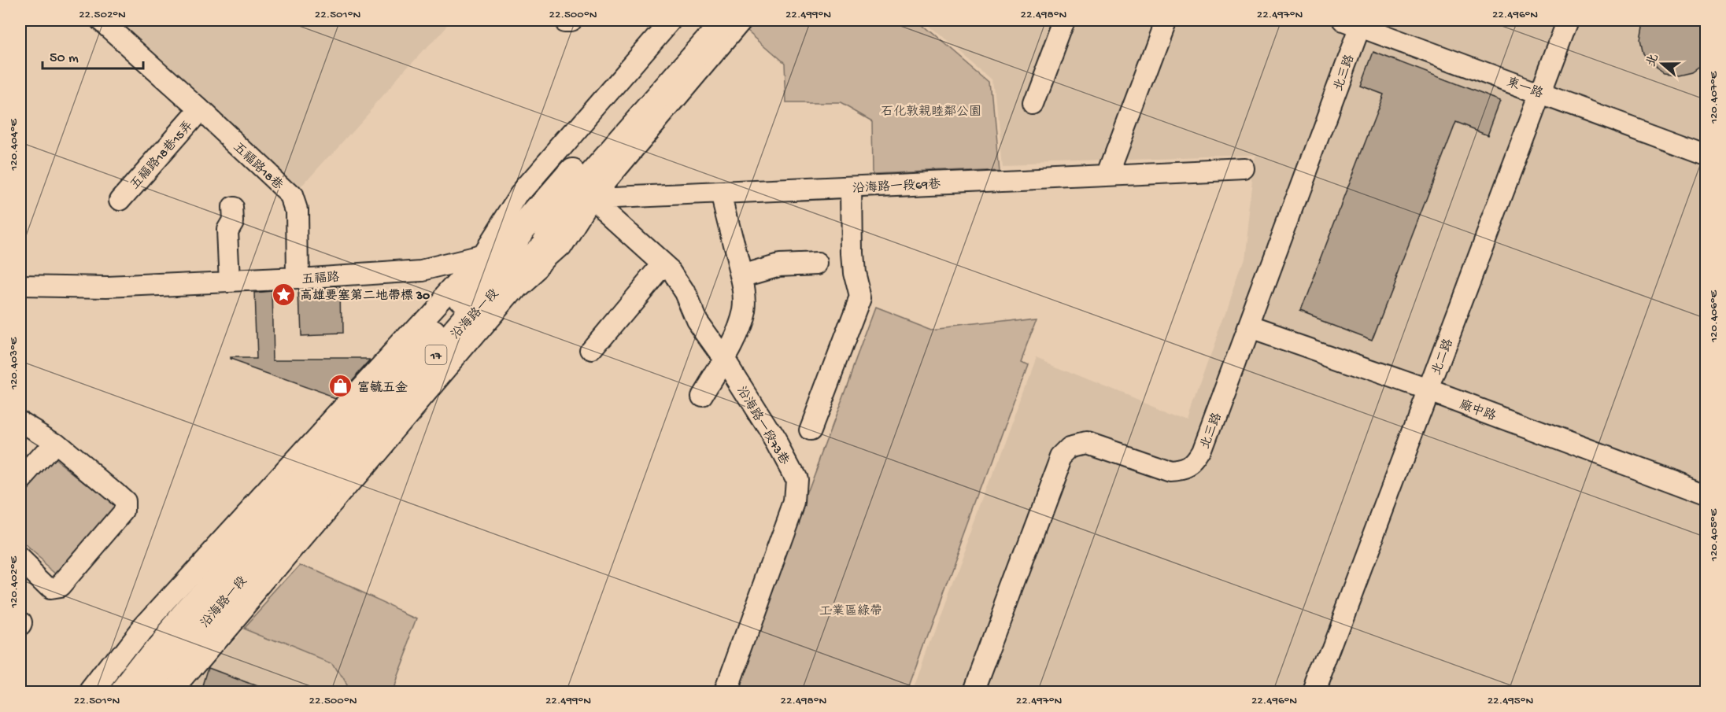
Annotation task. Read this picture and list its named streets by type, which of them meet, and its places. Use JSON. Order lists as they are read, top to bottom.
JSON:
{
  "streets": {
    "main road": ["沿海路一段", "17"],
    "street": [
      "北三路",
      "東一路",
      "五福路18巷15弄",
      "五福路18巷",
      "沿海路一段69巷",
      "五福路",
      "北二路",
      "廠中路",
      "沿海路一段73巷"
    ]
  },
  "crossings": [
    ["北三路", "東一路"],
    ["北三路", "廠中路"],
    ["東一路", "北二路"],
    ["五福路18巷15弄", "五福路18巷"],
    ["五福路18巷", "五福路"],
    ["沿海路一段69巷", "沿海路一段"],
    ["沿海路一段69巷", "沿海路一段73巷"],
    ["五福路", "沿海路一段"],
    ["沿海路一段", "沿海路一段73巷"],
    ["北二路", "廠中路"]
  ],
  "parks": ["石化敦親睦鄰公園", "工業區綠帶"],
  "places": {
    "place": ["高雄要塞第二地帶標 30"],
    "shop": ["富毓五金"]
  },
  "scale_bar": "50 m",
  "north": "left",
  "coordinates": [
    "22.502°N",
    "22.501°N",
    "22.500°N",
    "22.499°N",
    "22.498°N",
    "22.497°N",
    "22.496°N",
    "120.407°E",
    "120.404°E",
    "120.406°E",
    "120.403°E",
    "120.405°E",
    "120.402°E",
    "22.495°N"
  ]
}
